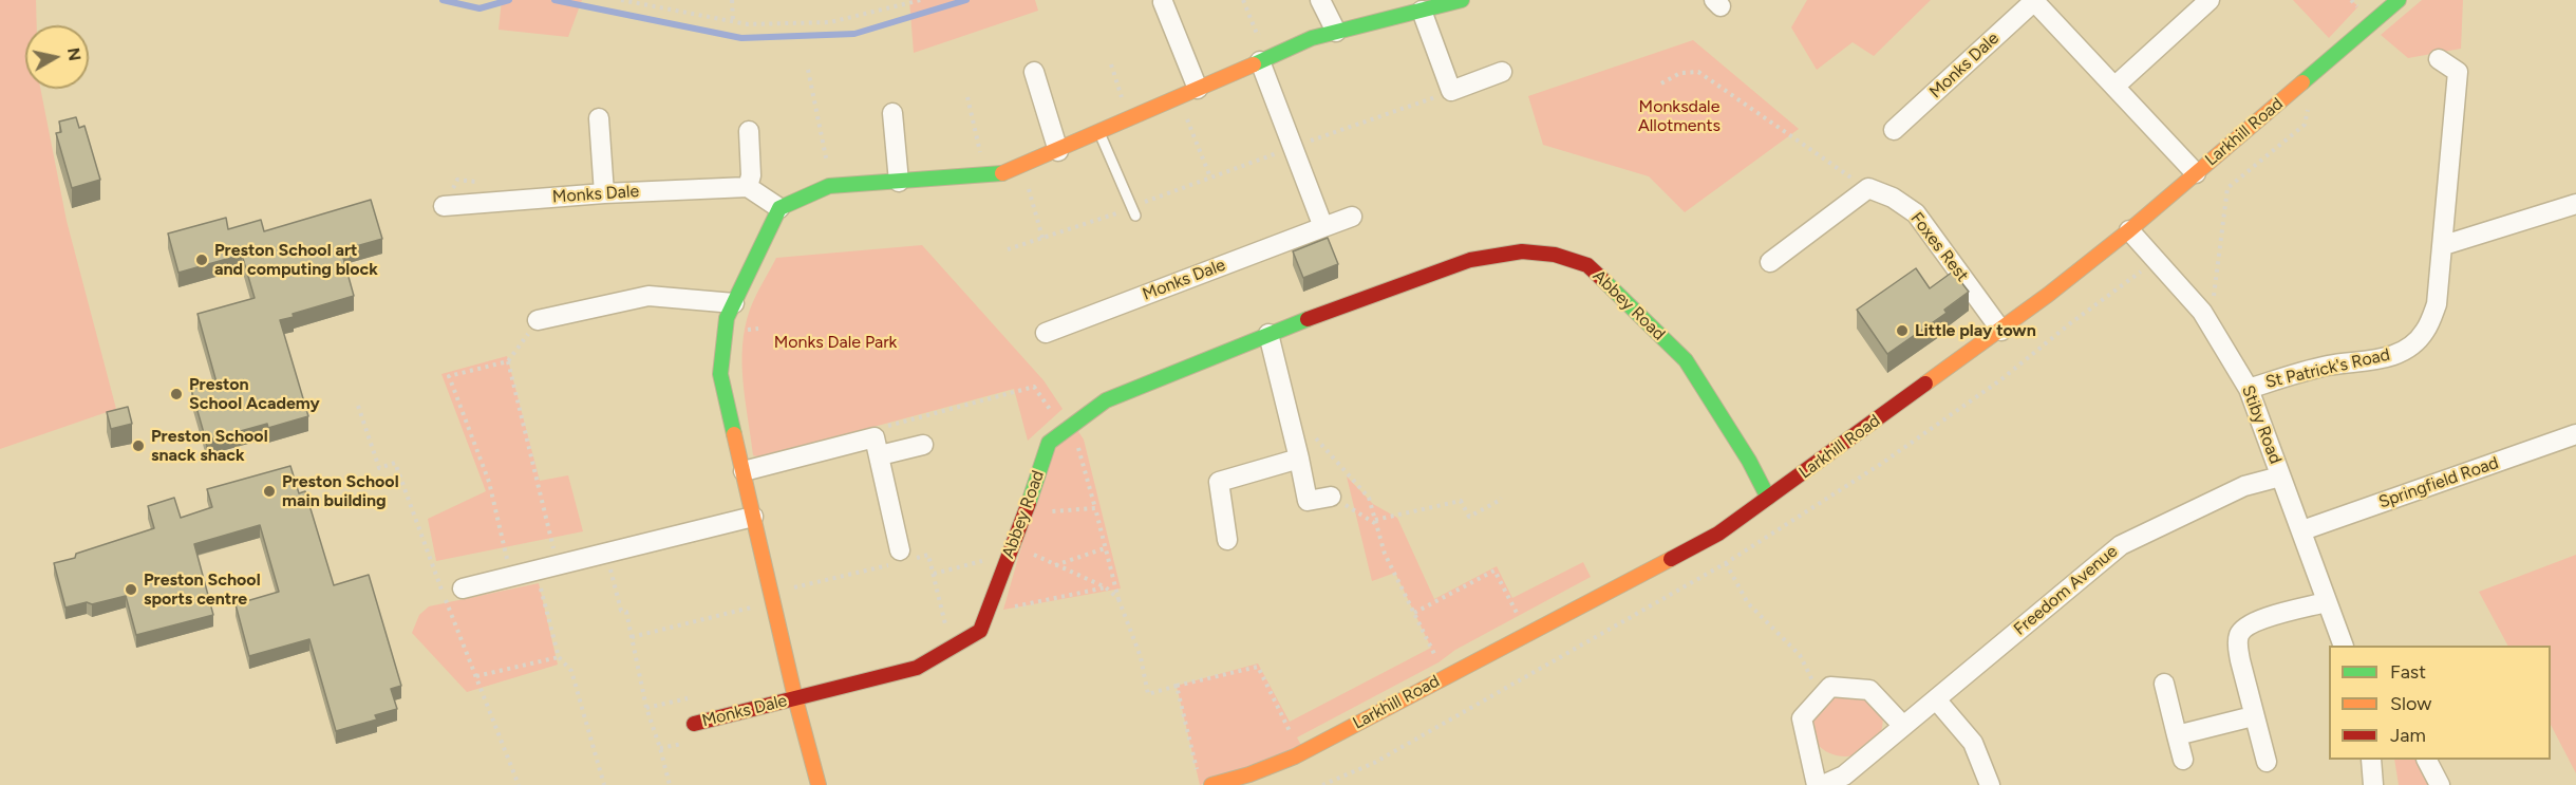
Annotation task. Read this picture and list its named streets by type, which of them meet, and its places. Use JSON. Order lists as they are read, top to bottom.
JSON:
{
  "streets": {
    "street": [
      "Monks Dale",
      "Larkhill Road",
      "Foxes Rest",
      "Abbey Road",
      "St Patrick's Road",
      "Stiby Road",
      "Springfield Road",
      "Freedom Avenue"
    ]
  },
  "crossings": [
    ["Monks Dale", "Larkhill Road"],
    ["Monks Dale", "Abbey Road"],
    ["Larkhill Road", "Foxes Rest"],
    ["Larkhill Road", "Abbey Road"],
    ["Larkhill Road", "Stiby Road"],
    ["St Patrick's Road", "Stiby Road"],
    ["Stiby Road", "Springfield Road"],
    ["Stiby Road", "Freedom Avenue"]
  ],
  "parks": ["Monksdale Allotments", "Monks Dale Park"],
  "places": [
    "Preston School art and computing block",
    "Little play town",
    "Preston School Academy",
    "Preston School snack shack",
    "Preston School main building",
    "Preston School sports centre"
  ],
  "legend": ["Fast", "Slow", "Jam"],
  "north": "right"
}
